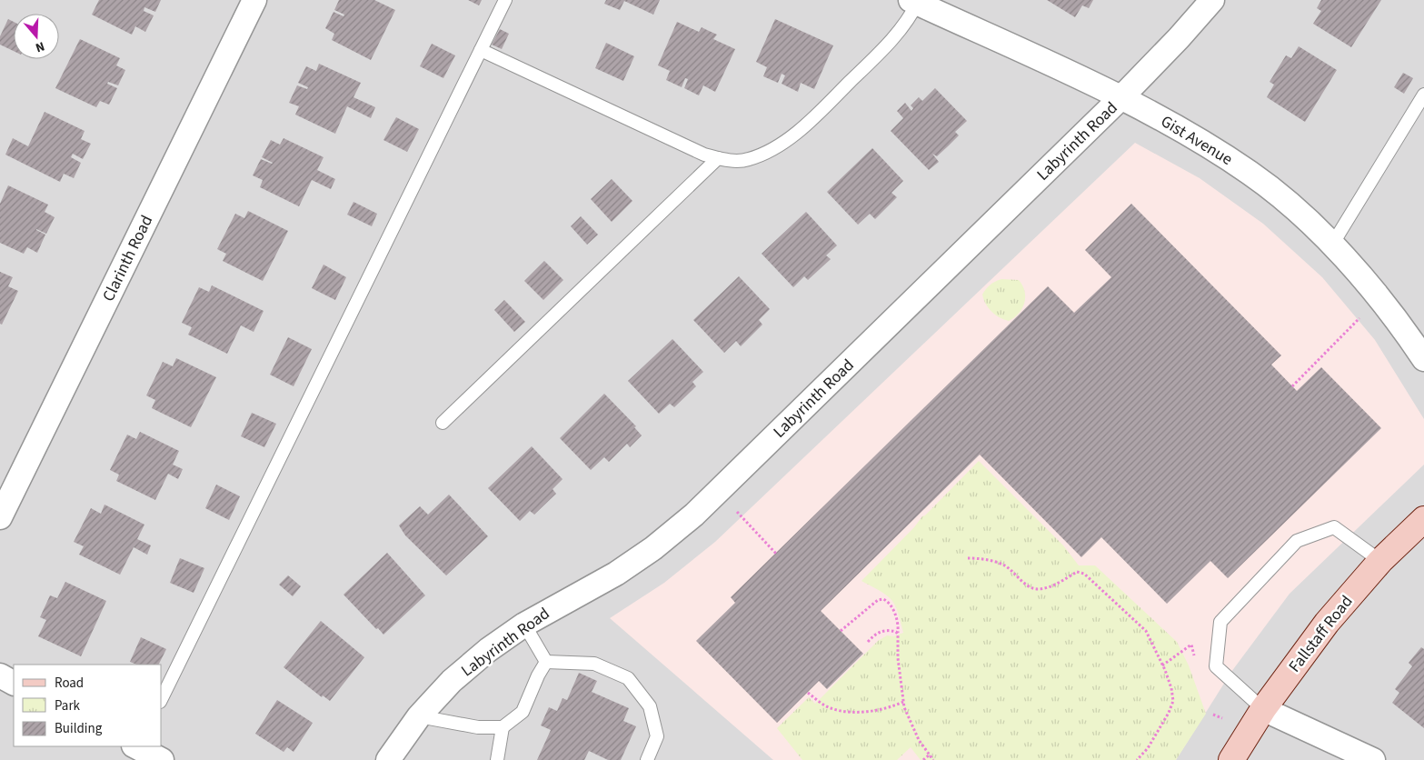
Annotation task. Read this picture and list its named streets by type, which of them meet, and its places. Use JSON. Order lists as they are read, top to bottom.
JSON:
{
  "streets": {
    "street": [
      "Gist Avenue",
      "Labyrinth Road",
      "Clarinth Road",
      "Fallstaff Road"
    ]
  },
  "crossings": [
    ["Gist Avenue", "Labyrinth Road"]
  ],
  "legend": ["Road", "Park", "Building"],
  "north": "bottom"
}
